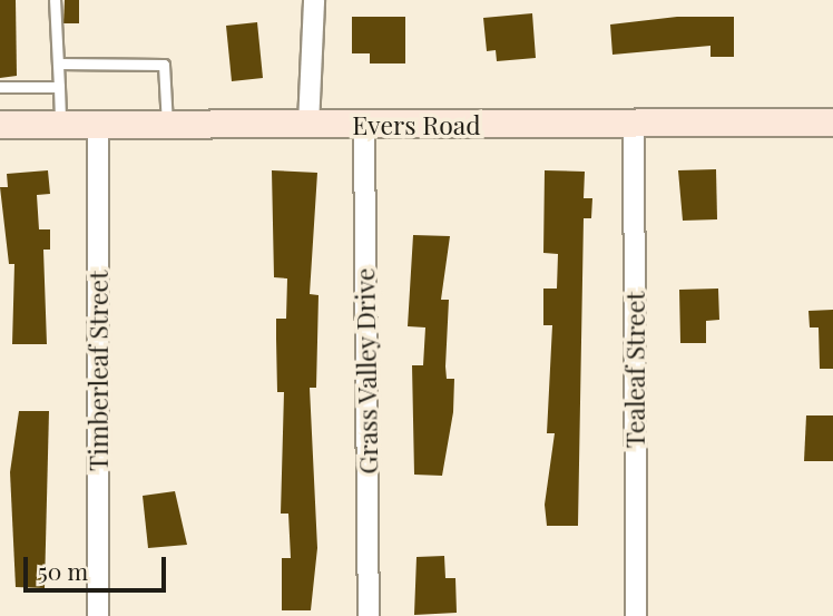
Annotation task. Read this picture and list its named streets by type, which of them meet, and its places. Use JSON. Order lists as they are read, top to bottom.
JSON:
{
  "streets": {
    "main road": ["Evers Road"],
    "street": ["Tealeaf Street", "Timberleaf Street", "Grass Valley Drive"]
  },
  "crossings": [
    ["Evers Road", "Tealeaf Street"],
    ["Evers Road", "Timberleaf Street"],
    ["Evers Road", "Grass Valley Drive"]
  ],
  "scale_bar": "50 m"
}
